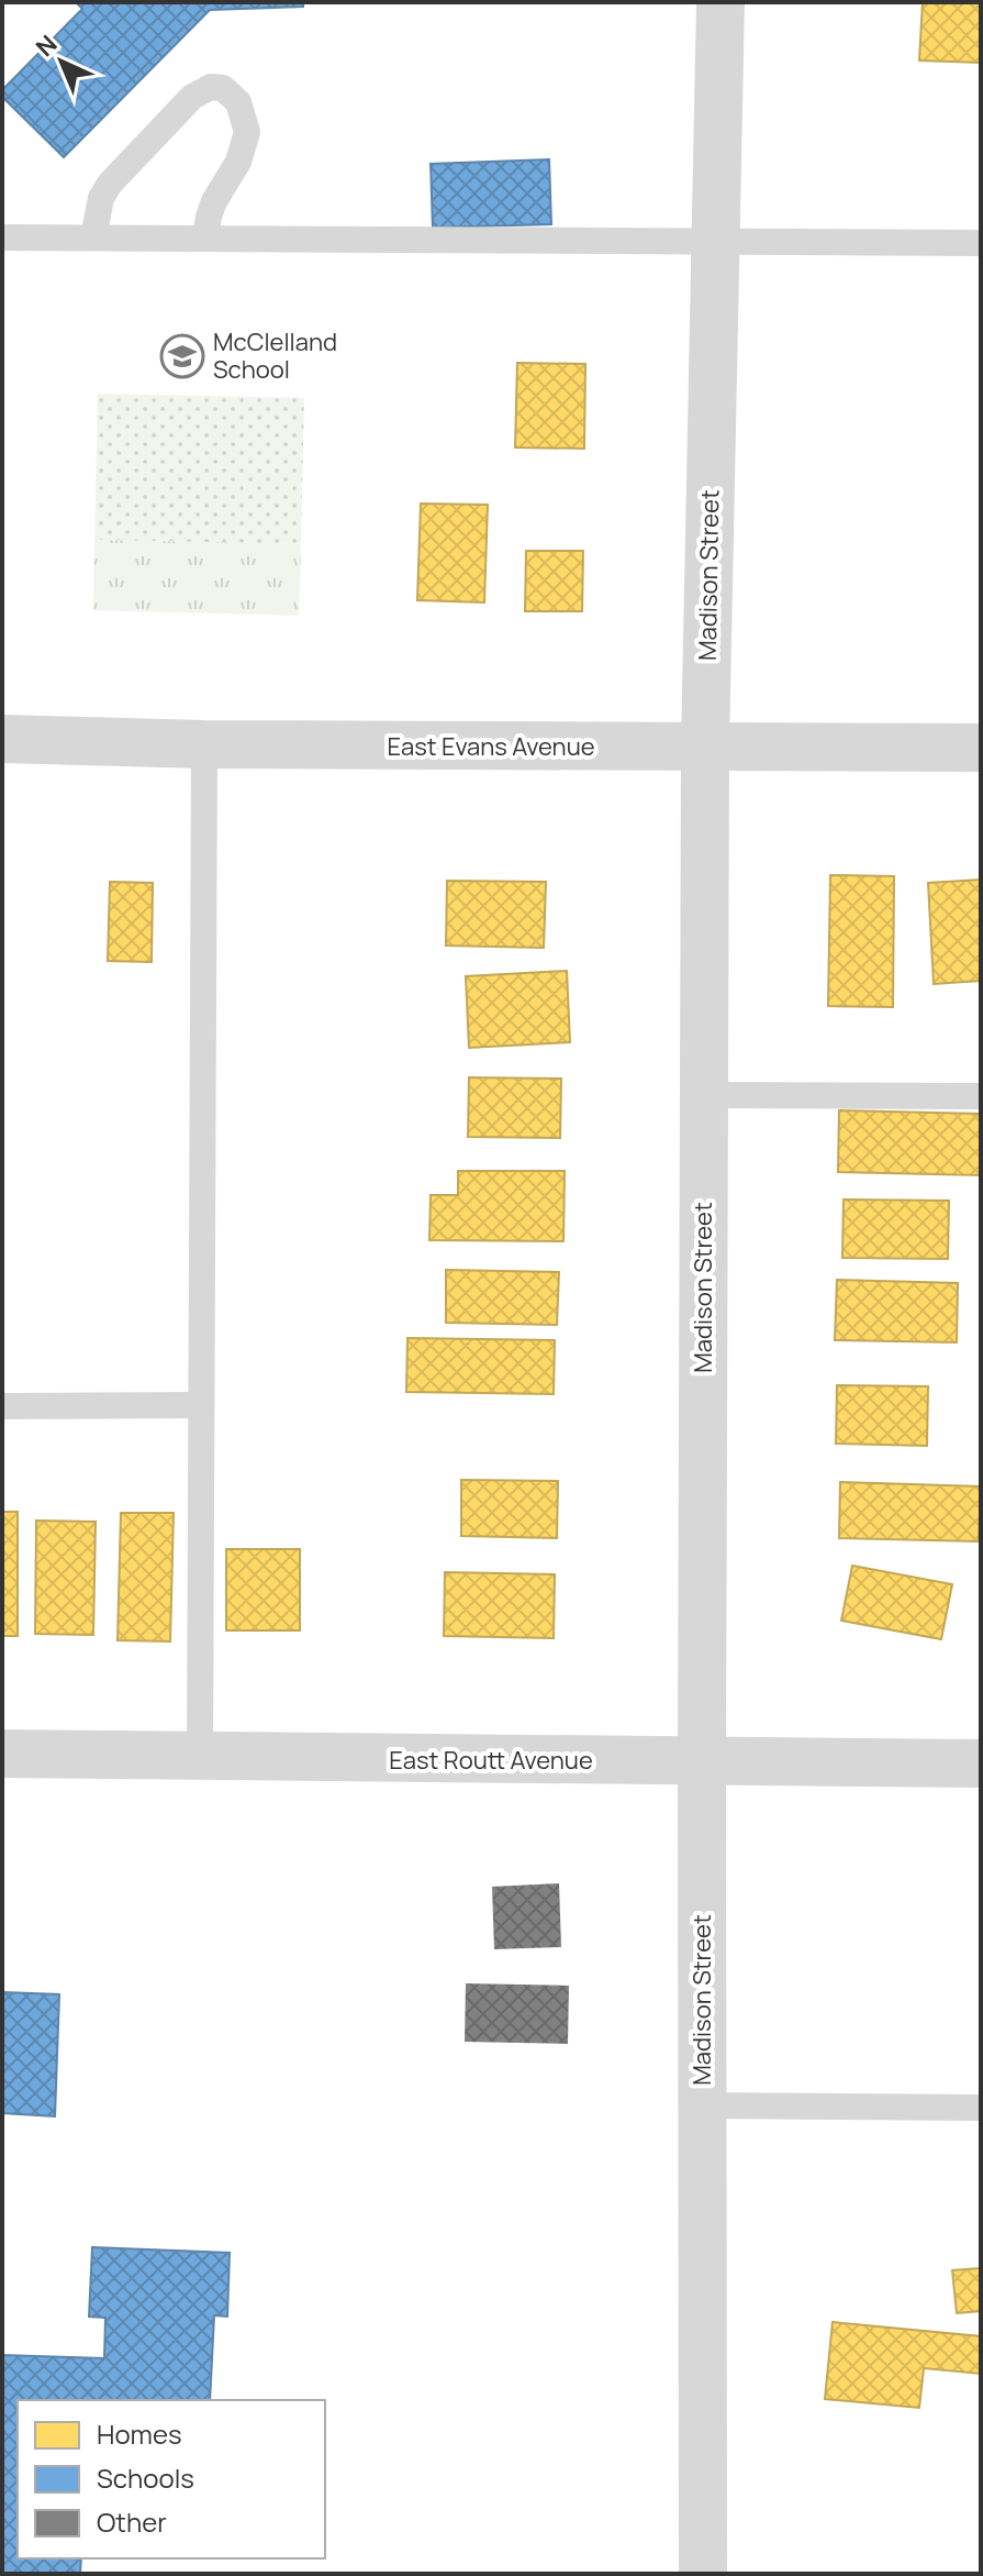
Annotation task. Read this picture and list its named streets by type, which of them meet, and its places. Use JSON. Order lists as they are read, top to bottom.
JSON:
{
  "streets": {
    "street": ["Madison Street", "East Evans Avenue", "East Routt Avenue"]
  },
  "crossings": [
    ["Madison Street", "East Evans Avenue"],
    ["Madison Street", "East Routt Avenue"]
  ],
  "places": {
    "school or university": ["McClelland School"]
  },
  "legend": ["Homes", "Schools", "Other"],
  "north": "top left"
}
